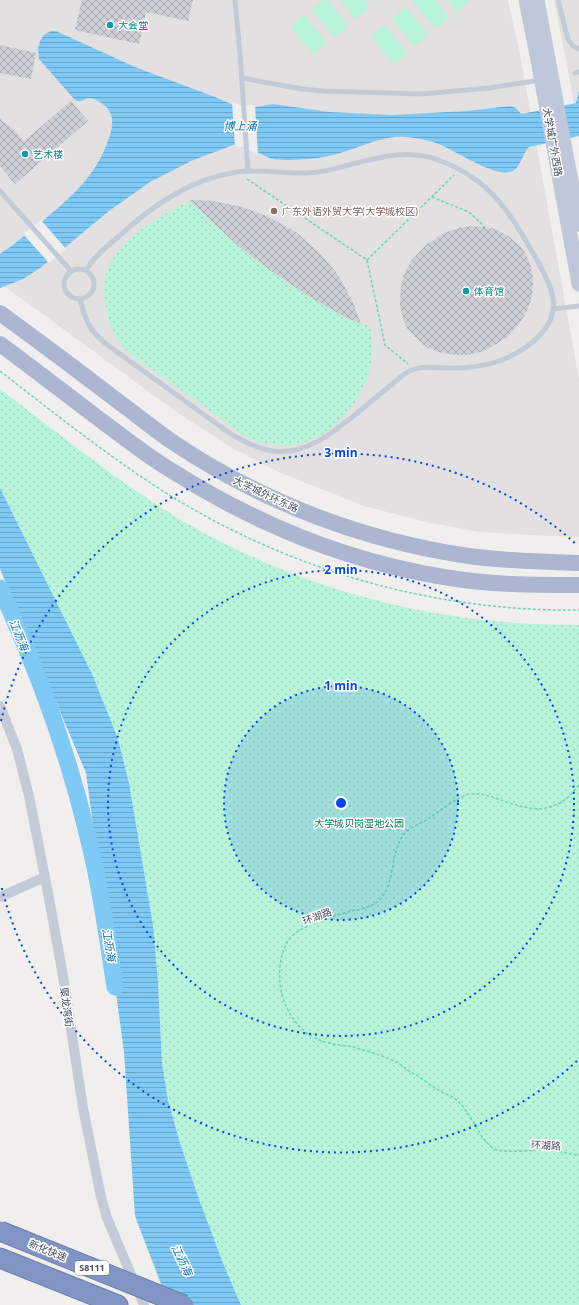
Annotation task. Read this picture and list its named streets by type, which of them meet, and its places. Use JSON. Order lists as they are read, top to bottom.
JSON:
{
  "streets": {
    "highway": ["新化快速", "S8111"],
    "main road": ["大学城广外西路", "大学城外环东路"],
    "street": ["聚龙湾街"],
    "path": ["环湖路"]
  },
  "water": ["博上涌", "江沥海"],
  "parks": ["大学城贝岗湿地公园"],
  "places": [
    "大会堂",
    "艺术楼",
    "广东外语外贸大学(大学城校区)",
    "体育馆"
  ],
  "rings": ["3 min", "2 min", "1 min"]
}
